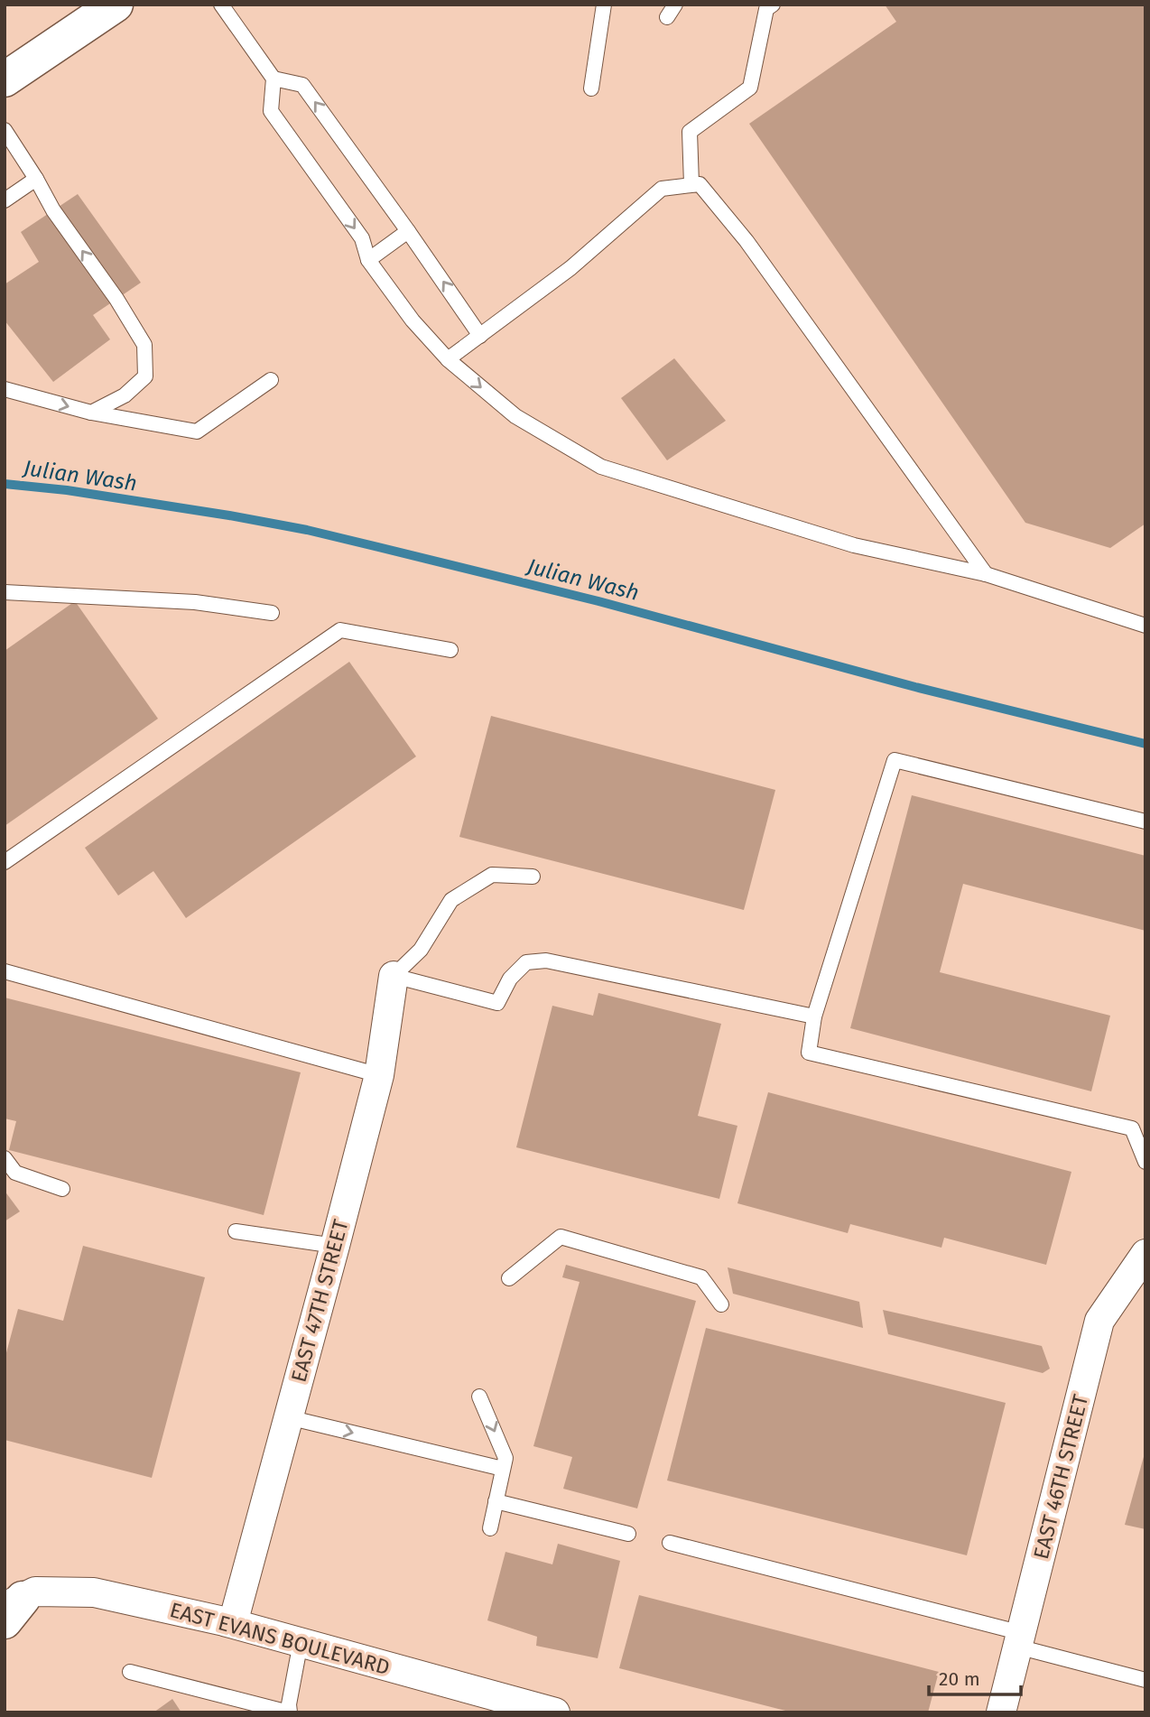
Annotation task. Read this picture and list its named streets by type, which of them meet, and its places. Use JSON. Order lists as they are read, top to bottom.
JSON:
{
  "streets": {
    "street": ["EAST 47TH STREET", "EAST 46TH STREET", "EAST EVANS BOULEVARD"]
  },
  "crossings": [
    ["EAST 47TH STREET", "EAST EVANS BOULEVARD"]
  ],
  "water": ["Julian Wash"],
  "scale_bar": "20 m"
}
